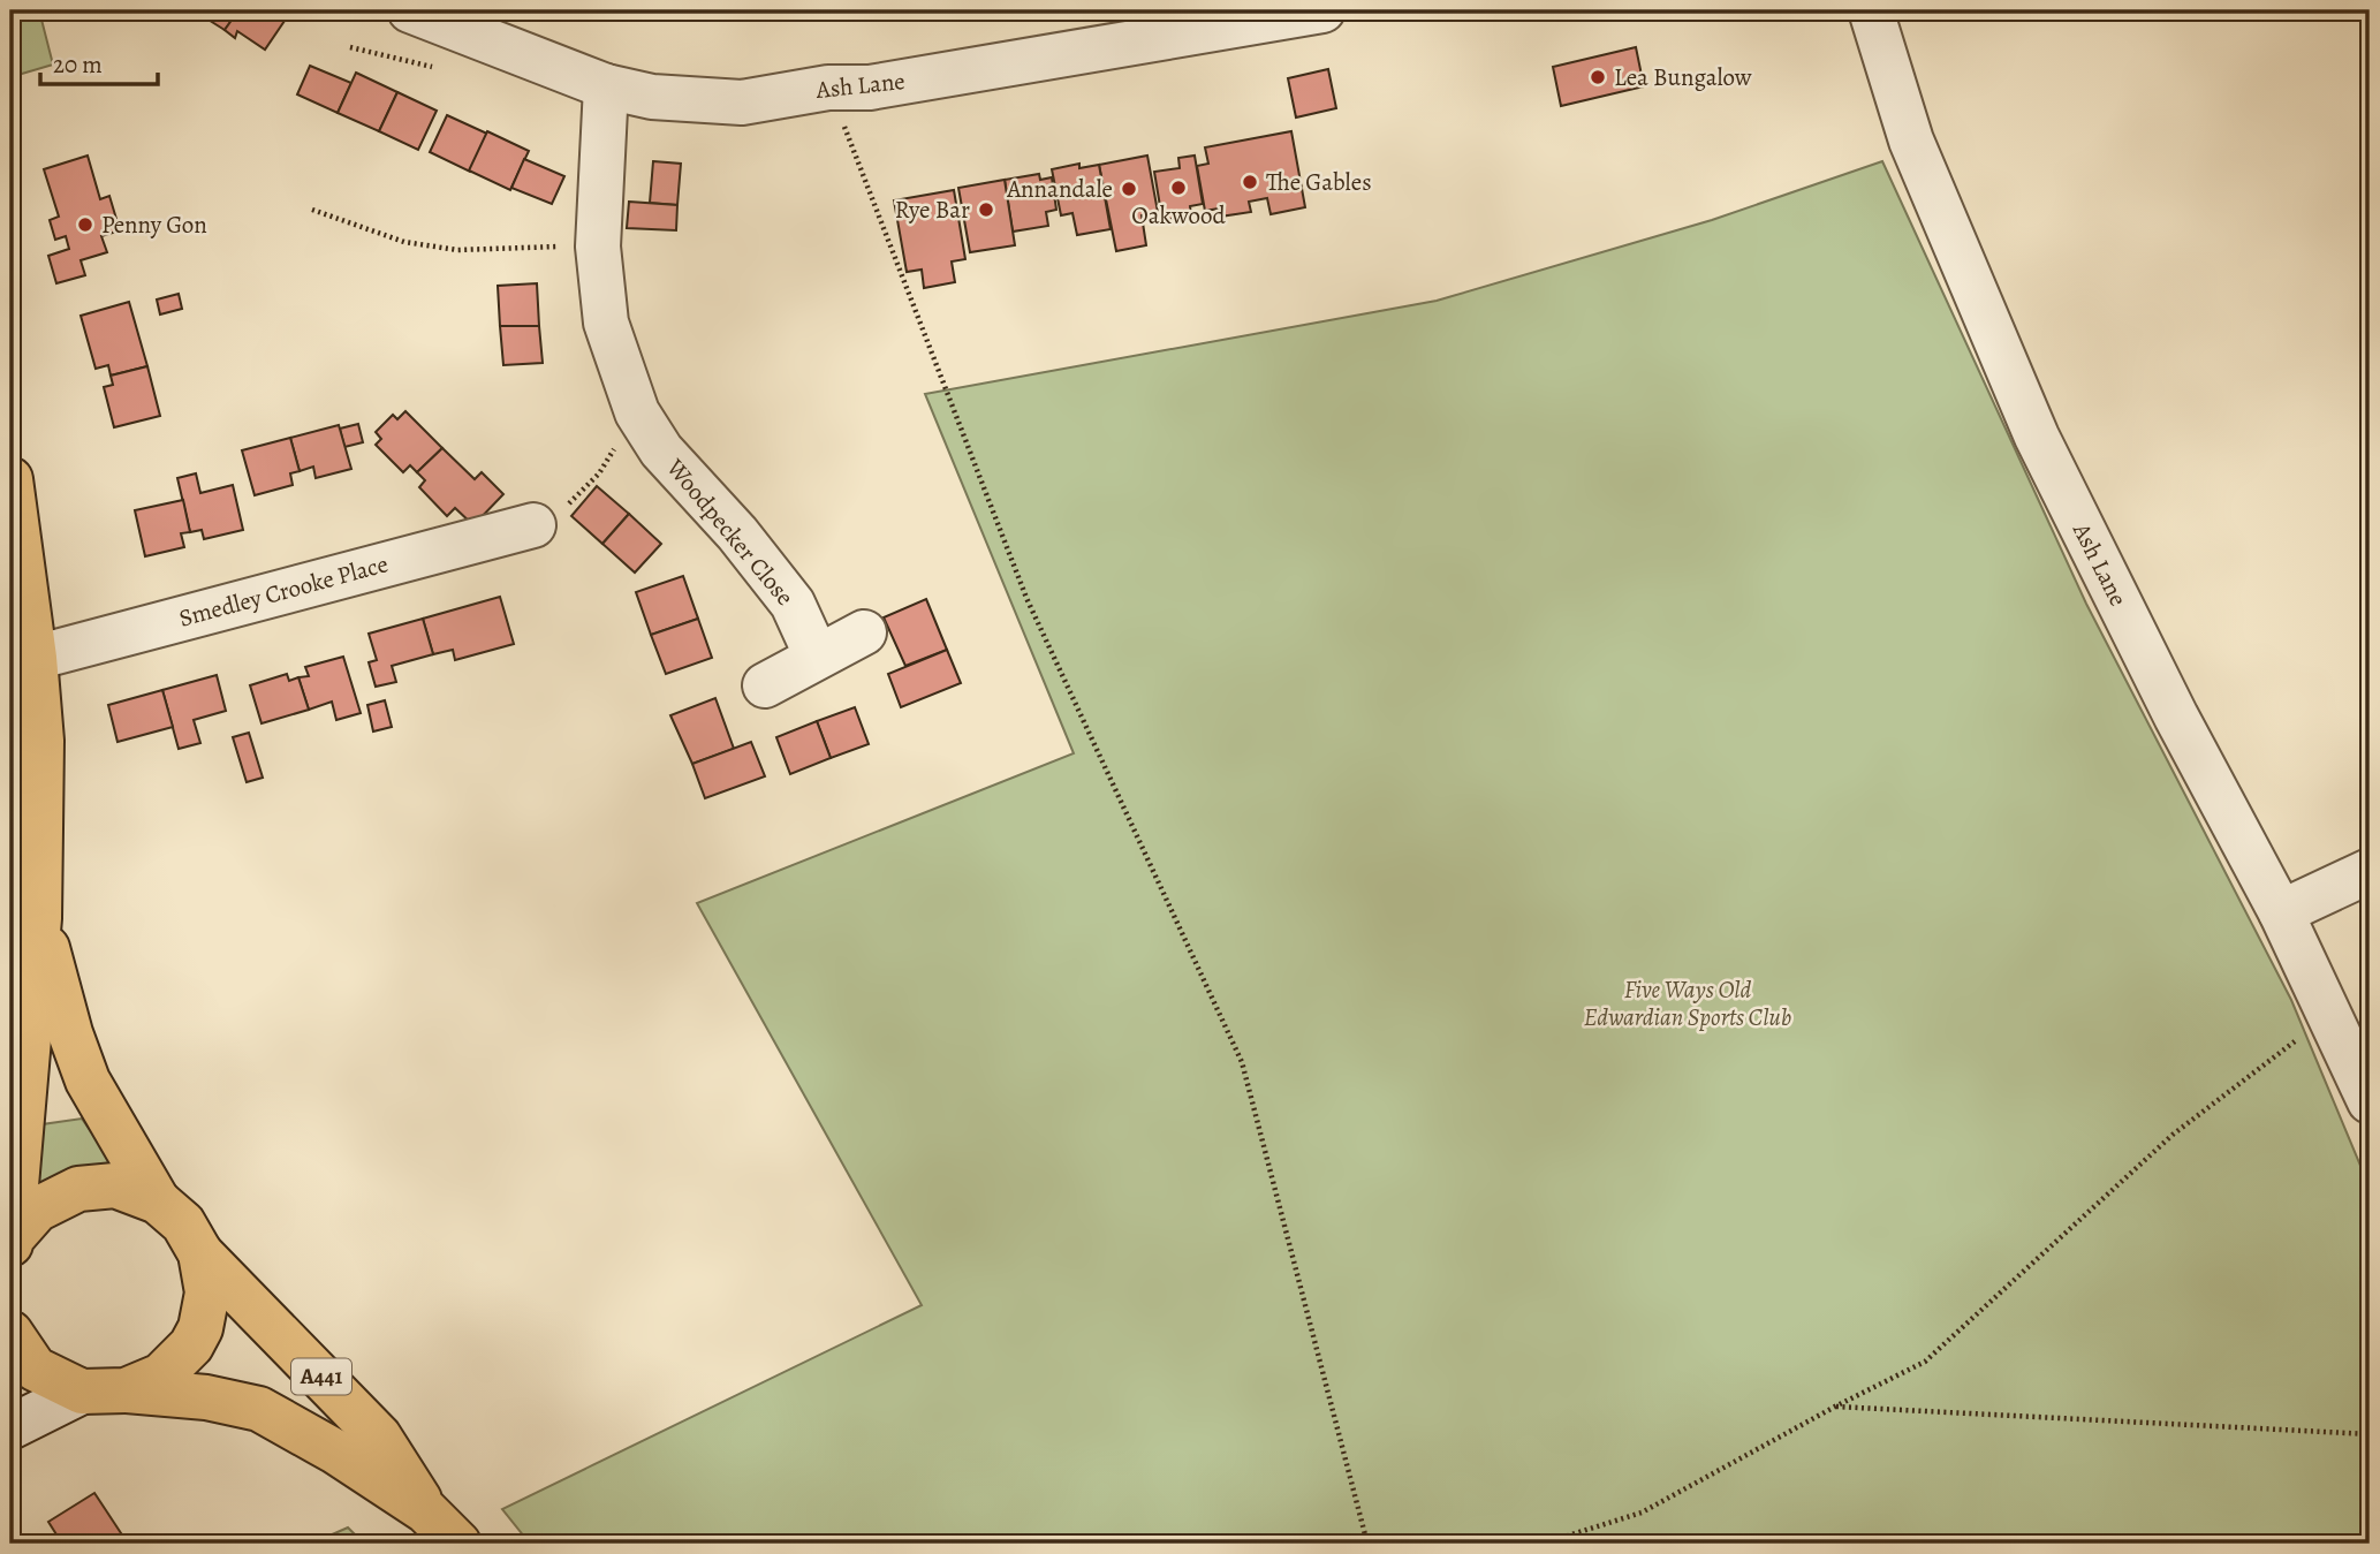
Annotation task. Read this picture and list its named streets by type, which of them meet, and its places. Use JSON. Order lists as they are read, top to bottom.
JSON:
{
  "streets": {
    "highway": ["A441"],
    "street": ["Ash Lane", "Woodpecker Close", "Smedley Crooke Place"]
  },
  "crossings": [
    ["Ash Lane", "Woodpecker Close"]
  ],
  "parks": ["Five Ways Old Edwardian Sports Club"],
  "places": [
    "Lea Bungalow",
    "The Gables",
    "Oakwood",
    "Annandale",
    "Rye Bar",
    "Penny Gon"
  ],
  "scale_bar": "20 m"
}
